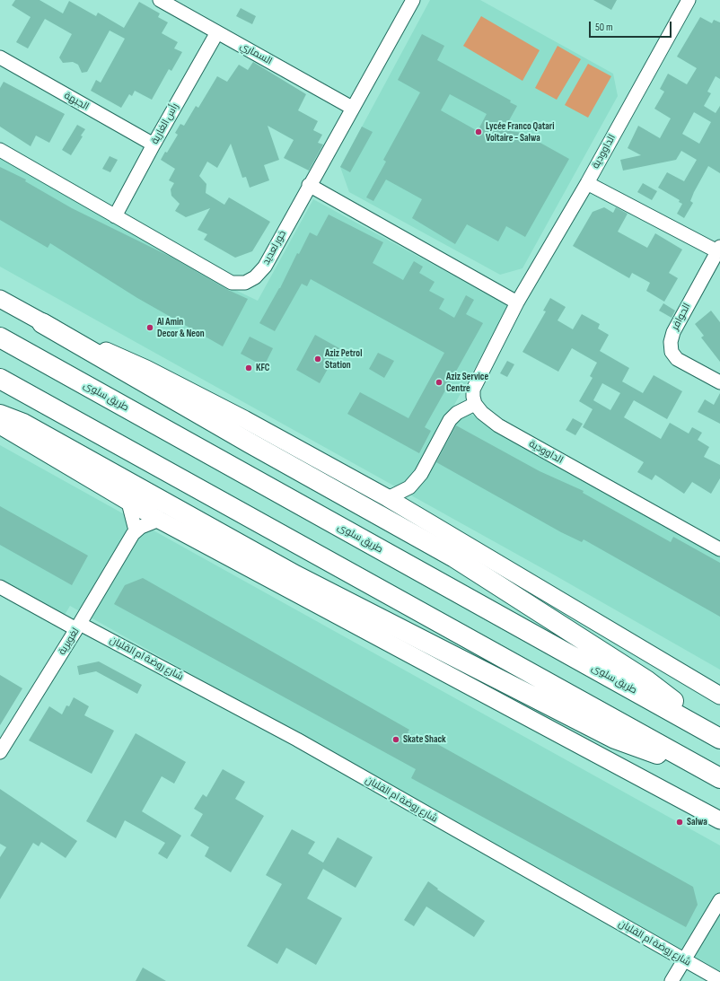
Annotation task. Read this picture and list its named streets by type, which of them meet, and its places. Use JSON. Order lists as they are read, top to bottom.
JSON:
{
  "streets": {
    "highway": ["طريق سلوى"],
    "street": [
      "السماري",
      "الجبهة",
      "رأس الغارية",
      "الداوودية",
      "خور لعديد",
      "الحوافر",
      "لغويرية",
      "شارع روضة ام القلبان"
    ]
  },
  "crossings": [
    ["السماري", "رأس الغارية"],
    ["السماري", "خور لعديد"],
    ["الجبهة", "رأس الغارية"],
    ["رأس الغارية", "خور لعديد"],
    ["الداوودية", "الحوافر"],
    ["لغويرية", "شارع روضة ام القلبان"]
  ],
  "places": [
    "Lycée Franco Qatari Voltaire - Salwa",
    "Al Amin Decor & Neon",
    "Aziz Petrol Station",
    "KFC",
    "Aziz Service Centre",
    "Skate Shack",
    "Salwa"
  ],
  "scale_bar": "50 m"
}
